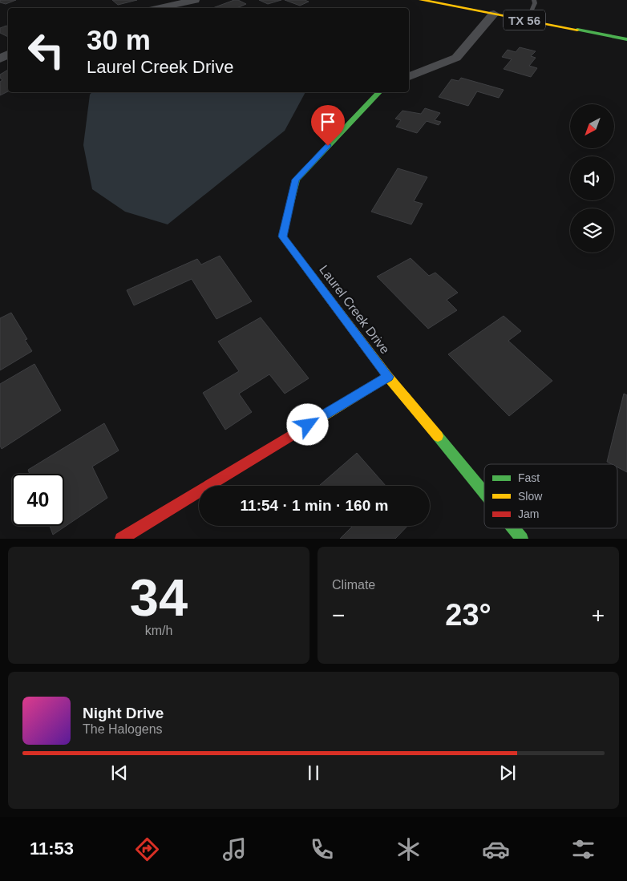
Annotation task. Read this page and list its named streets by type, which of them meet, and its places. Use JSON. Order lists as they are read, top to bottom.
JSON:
{
  "streets": {
    "street": ["TX 56", "Laurel Creek Drive"]
  },
  "legend": ["Fast", "Slow", "Jam"],
  "north": "bottom left",
  "page": {
    "turn": ["30 m", "Laurel Creek Drive"],
    "limit": "40",
    "trip": "11:54 · 1 min · 160 m",
    "tile": [
      ["34", "km/h"],
      "Climate"
    ],
    "heat": ["−", "23°", "+"],
    "song": ["Night Drive", "The Halogens"],
    "tabs": "11:53"
  }
}
